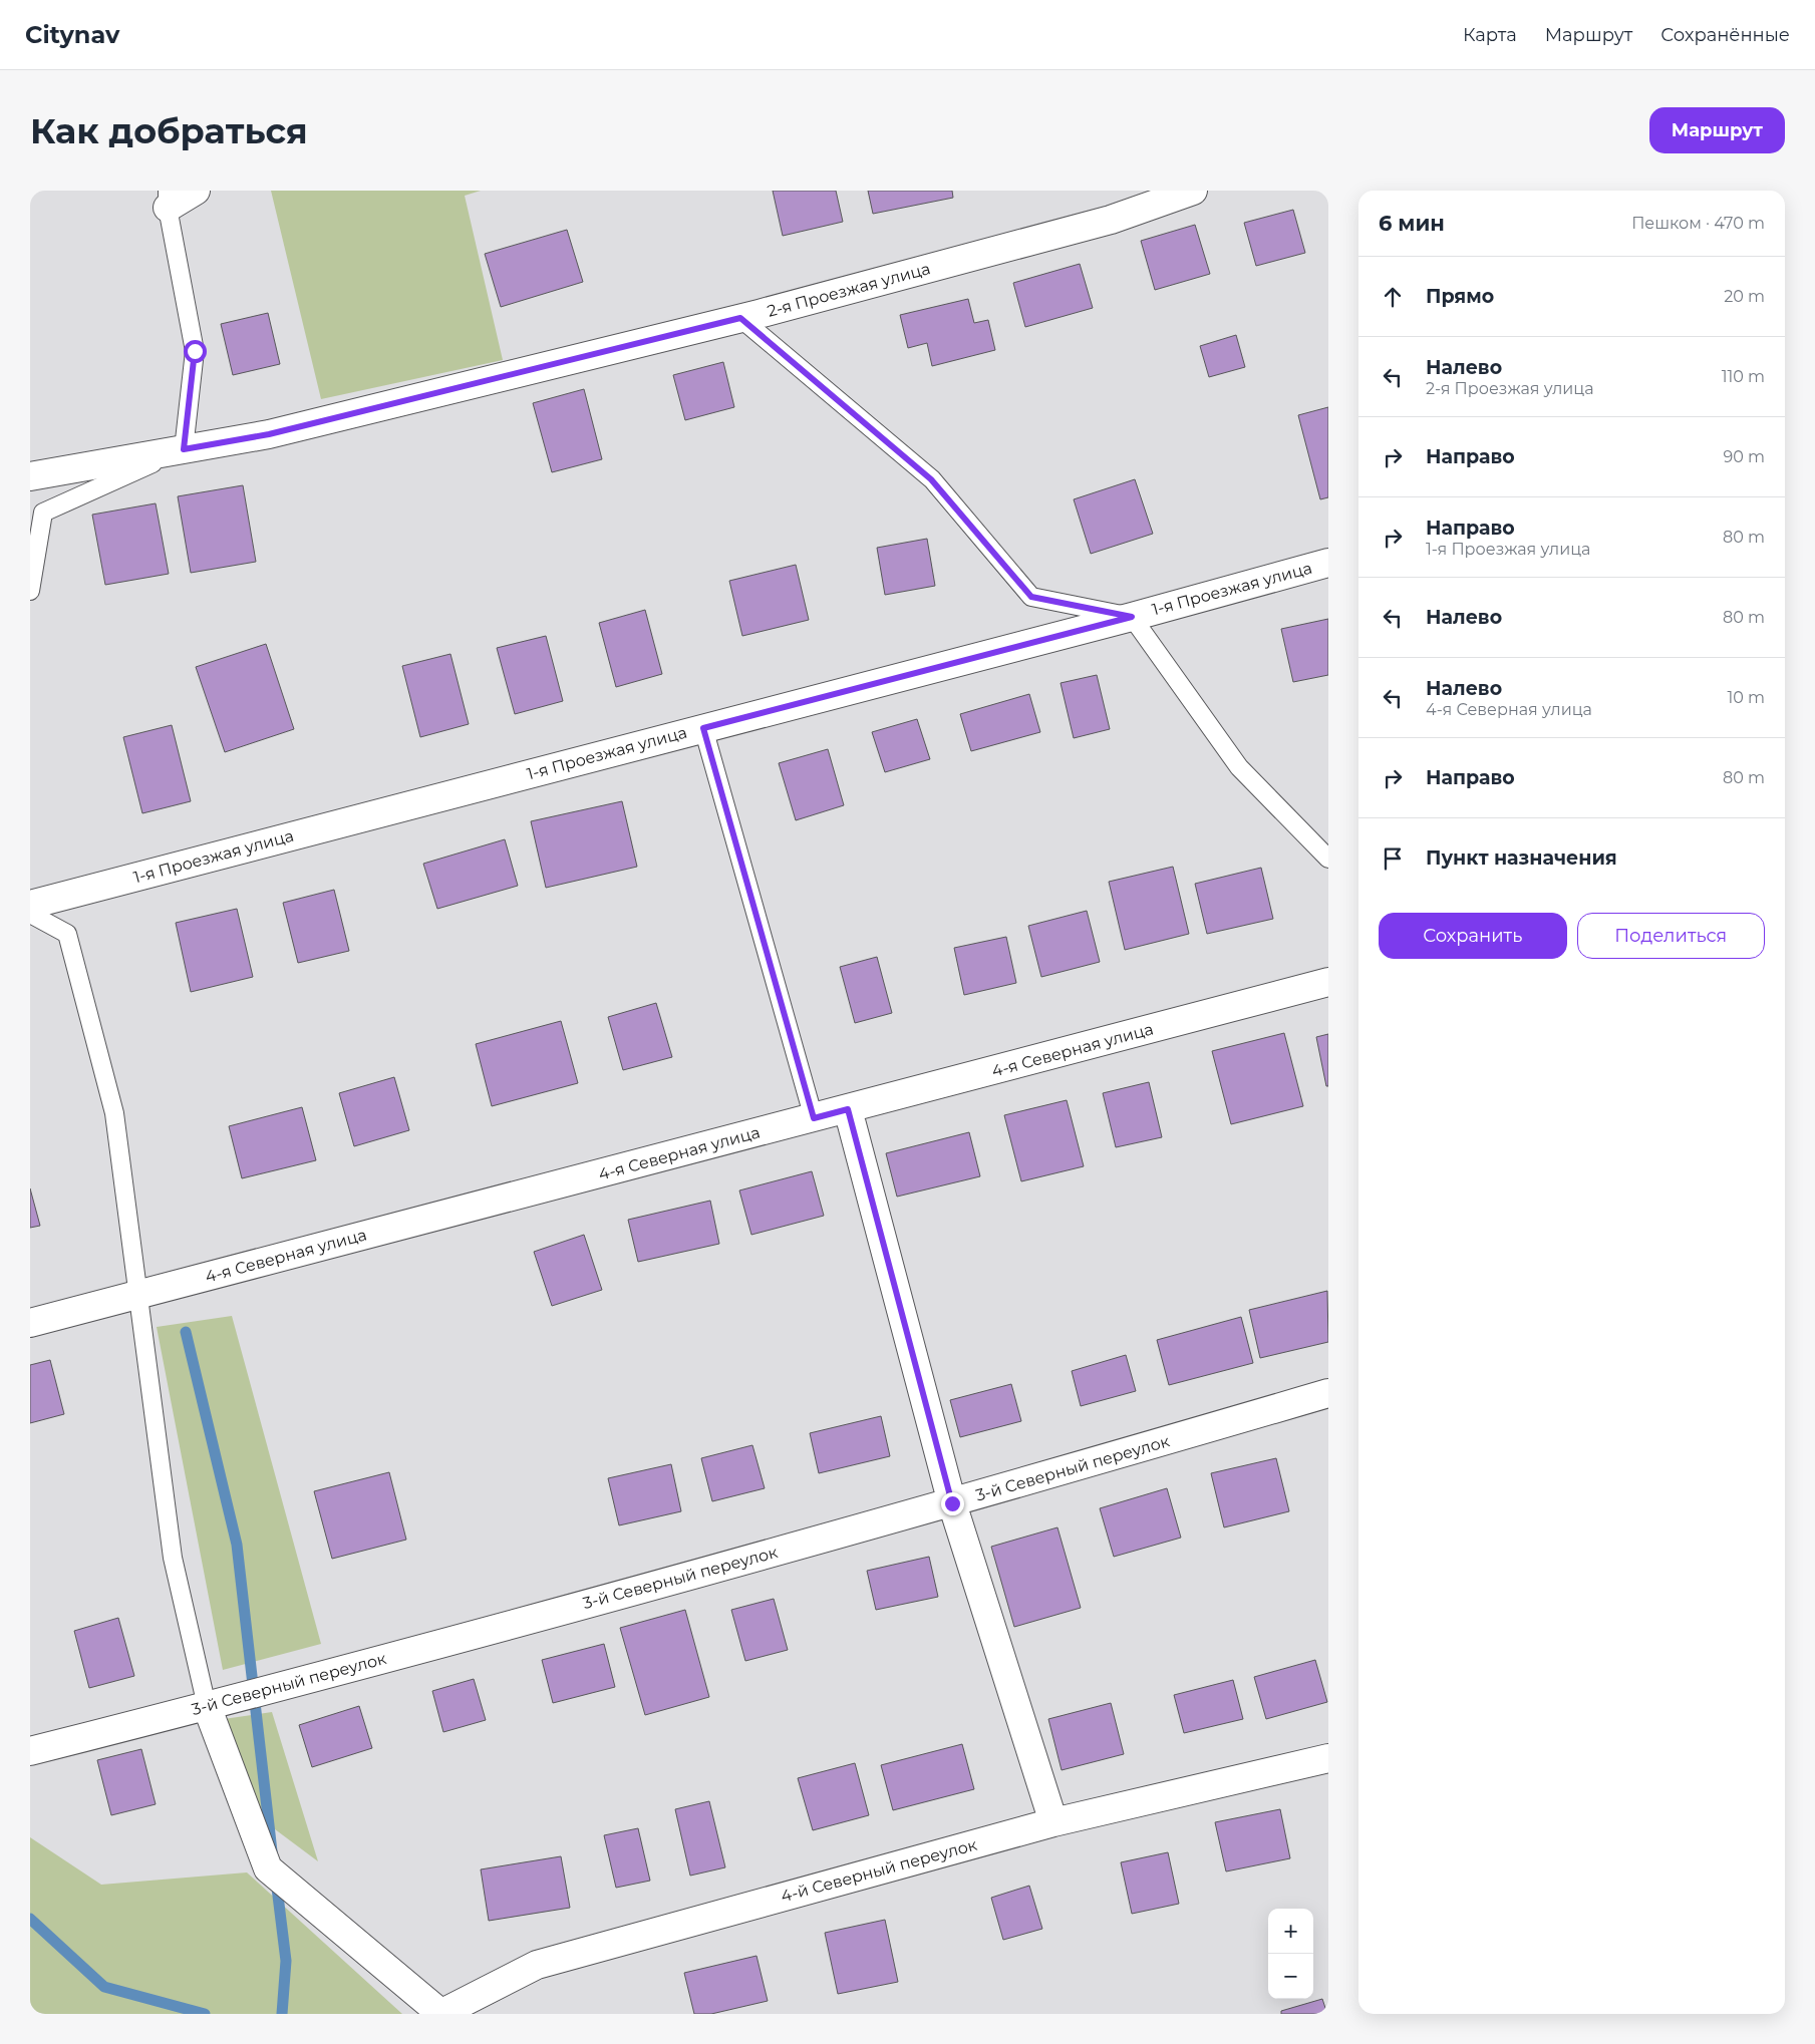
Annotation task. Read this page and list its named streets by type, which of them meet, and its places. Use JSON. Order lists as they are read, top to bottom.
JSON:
{
  "streets": {
    "street": [
      "2-я Проезжая улица",
      "1-я Проезжая улица",
      "4-я Северная улица",
      "3-й Северный переулок",
      "4-й Северный переулок"
    ]
  },
  "page": {
    "header": "Citynav",
    "nav": ["Карта", "Маршрут", "Сохранённые"],
    "buttons": [
      "Маршрут",
      ["Сохранить", "Поделиться"]
    ],
    "title": "Как добраться",
    "heading": ["6 мин", "Пешком · 470 m"],
    "list": [
      ["Прямо", "20 m"],
      ["Налево", "2-я Проезжая улица", "110 m"],
      ["Направо", "90 m"],
      ["Направо", "1-я Проезжая улица", "80 m"],
      ["Налево", "80 m"],
      ["Налево", "4-я Северная улица", "10 m"],
      ["Направо", "80 m"],
      "Пункт назначения"
    ],
    "map_buttons": ["+", "−"]
  }
}
